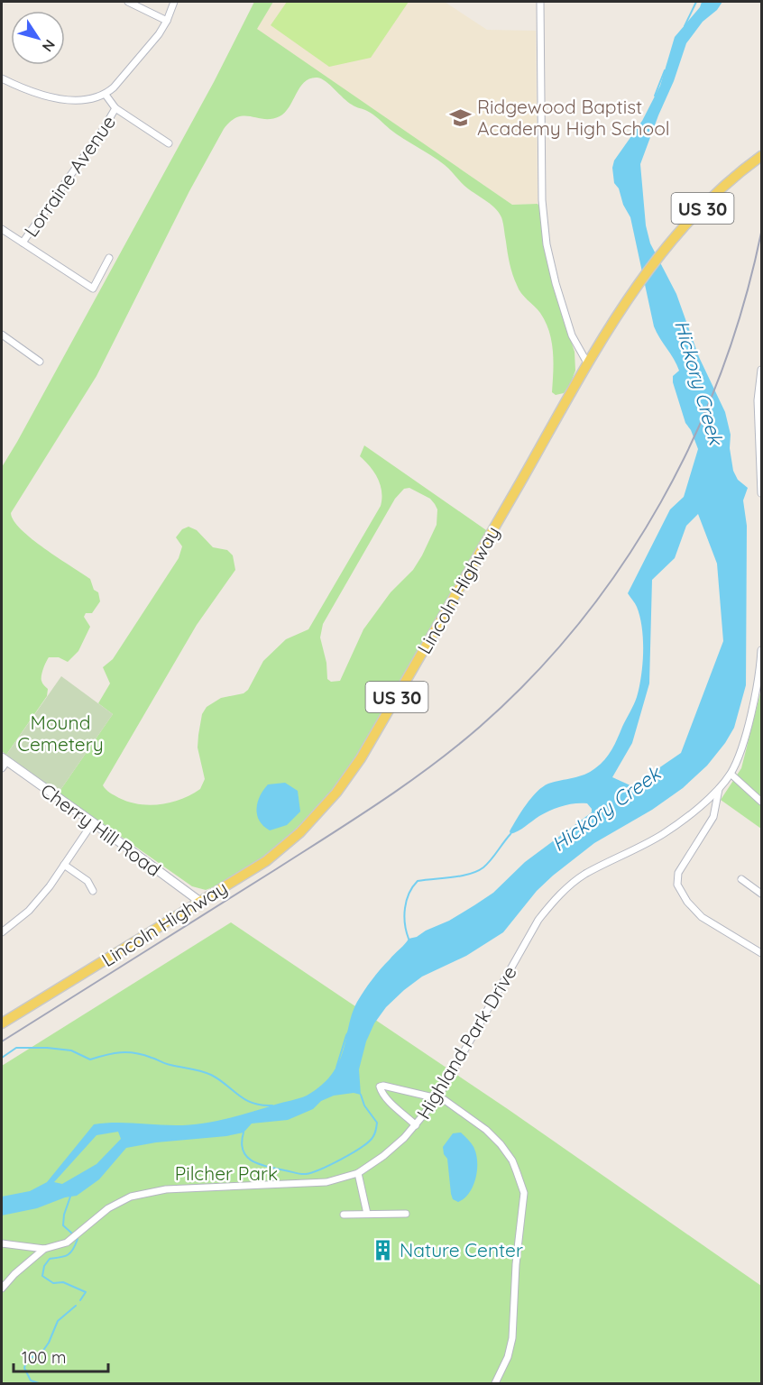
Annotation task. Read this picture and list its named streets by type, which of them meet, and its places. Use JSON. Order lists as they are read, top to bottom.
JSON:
{
  "streets": {
    "main road": ["US 30", "Lincoln Highway"],
    "street": ["Lorraine Avenue", "Cherry Hill Road", "Highland Park Drive"]
  },
  "crossings": [
    ["Lincoln Highway", "Cherry Hill Road"]
  ],
  "water": ["Hickory Creek"],
  "parks": ["Mound Cemetery", "Pilcher Park"],
  "places": {
    "school or university": ["Ridgewood Baptist Academy High School"],
    "building": ["Nature Center"]
  },
  "scale_bar": "100 m",
  "north": "bottom right"
}
